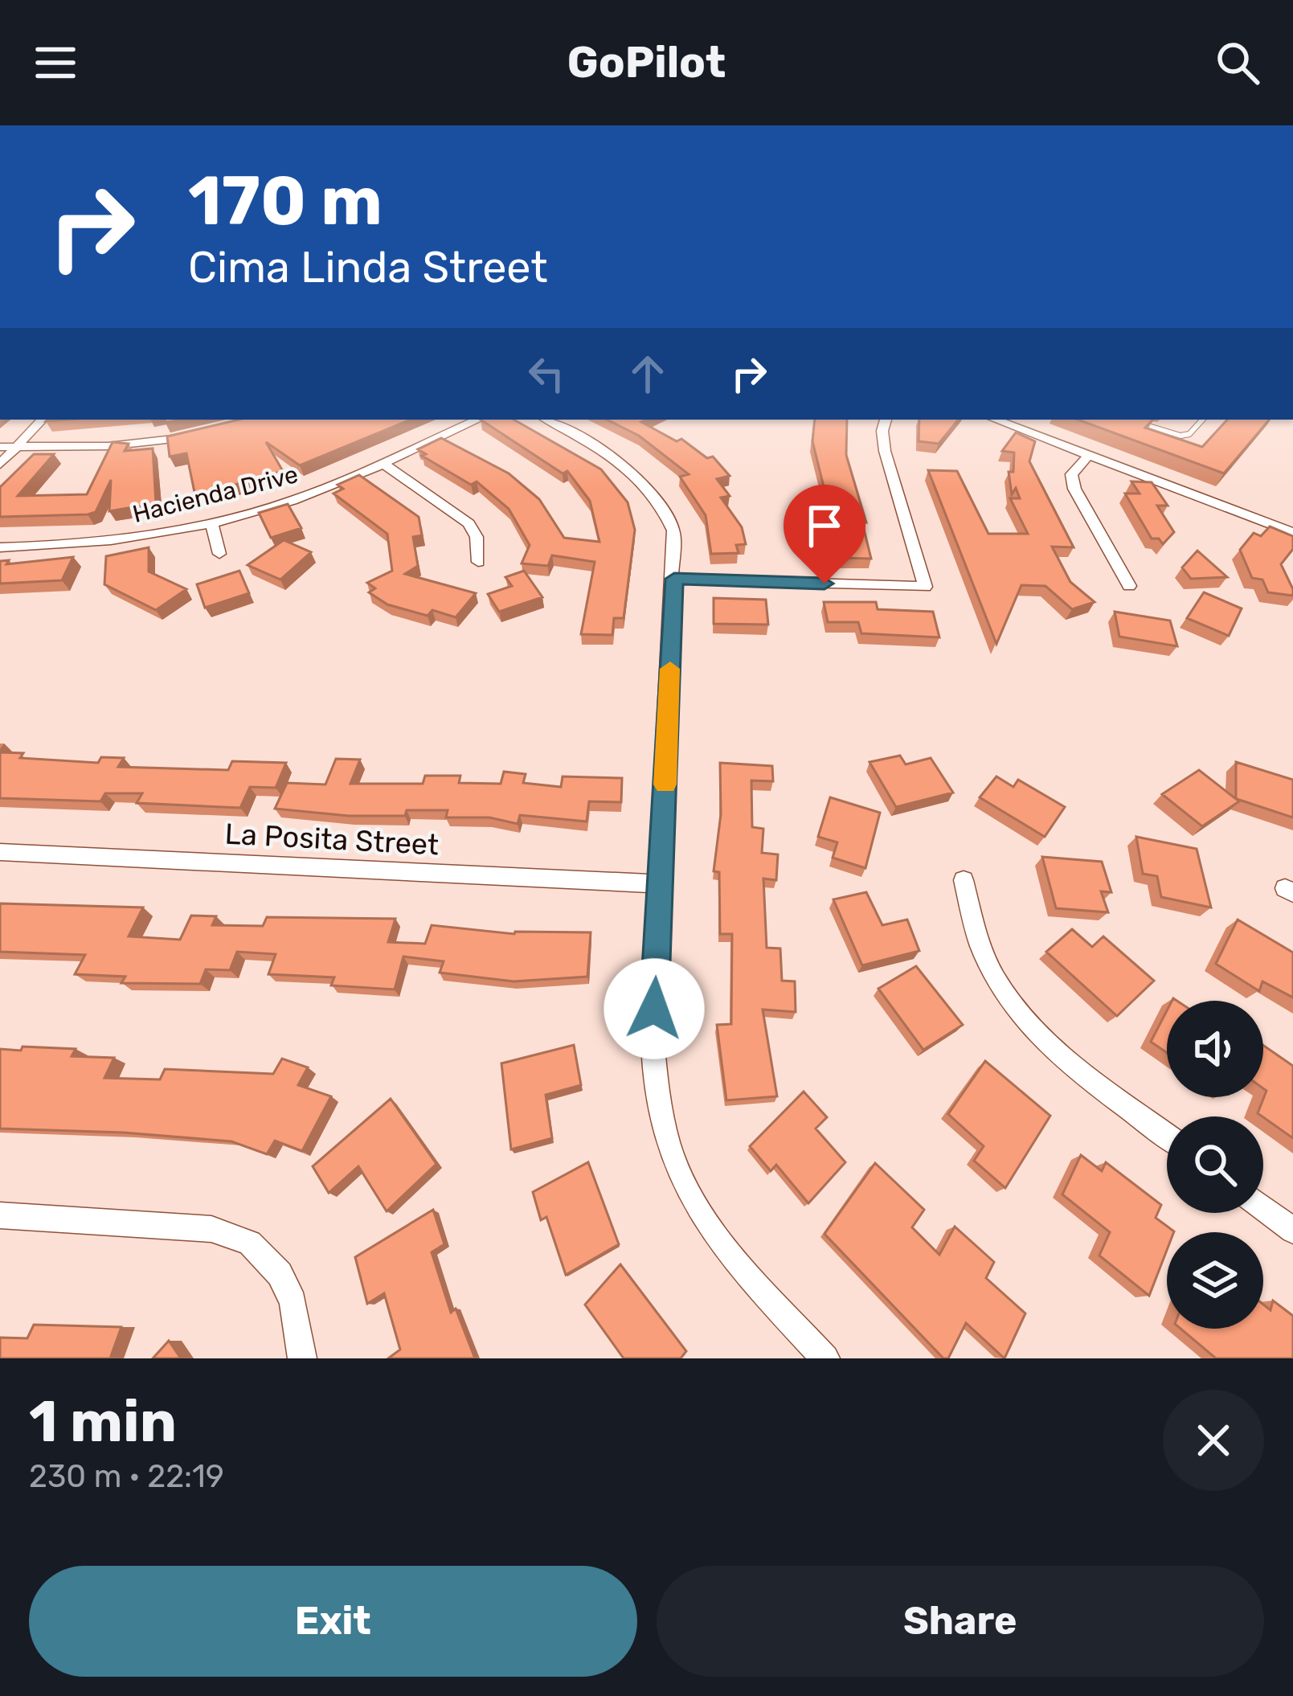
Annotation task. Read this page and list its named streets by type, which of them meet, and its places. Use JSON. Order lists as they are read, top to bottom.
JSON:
{
  "streets": {
    "street": ["Hacienda Drive", "La Posita Street"]
  },
  "page": {
    "header": "GoPilot",
    "turn": ["170 m", "Cima Linda Street"],
    "heading": ["1 min", "230 m · 22:19"],
    "buttons": ["Exit", "Share"]
  }
}
